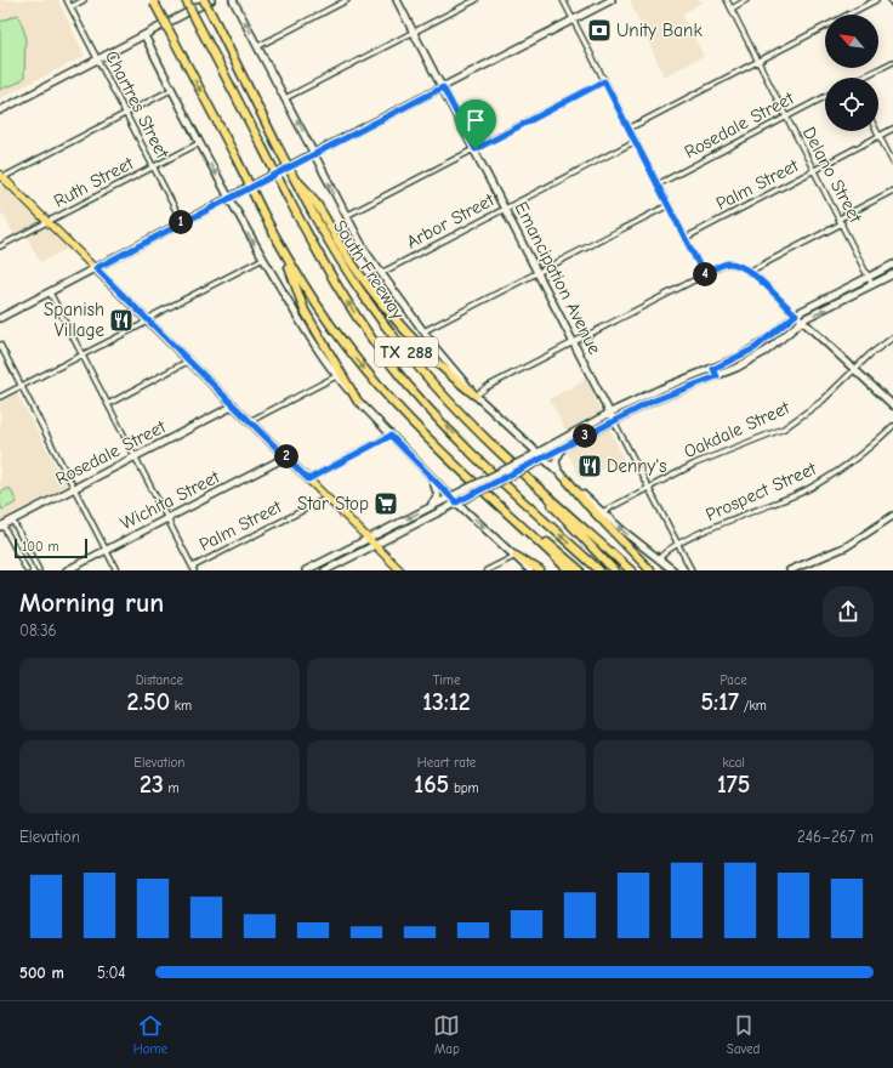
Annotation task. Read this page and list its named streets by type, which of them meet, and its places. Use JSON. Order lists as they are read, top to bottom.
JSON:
{
  "streets": {
    "highway": ["South Freeway", "TX 288"],
    "main road": ["Rosedale Street", "Emancipation Avenue", "Wichita Street"],
    "street": [
      "Chartres Street",
      "Delano Street",
      "Ruth Street",
      "Palm Street",
      "Arbor Street",
      "Oakdale Street",
      "Prospect Street"
    ]
  },
  "crossings": [
    ["Chartres Street", "Ruth Street"],
    ["Rosedale Street", "Delano Street"],
    ["Delano Street", "Palm Street"],
    ["Arbor Street", "Emancipation Avenue"],
    ["Emancipation Avenue", "Oakdale Street"],
    ["Emancipation Avenue", "Prospect Street"]
  ],
  "places": {
    "bank": ["Unity Bank"],
    "restaurant": ["Spanish Village", "Denny's"],
    "supermarket": ["Star Stop"]
  },
  "scale_bar": "100 m",
  "north": "top left",
  "page": {
    "pins": [
      "1",
      "4",
      "3",
      "2"
    ],
    "scale": "100 m",
    "heading": ["Morning run", "08:36"],
    "stats": [
      ["Distance", "2.50 km"],
      ["Time", "13:12"],
      ["Pace", "5:17 /km"],
      ["Elevation", "23 m"],
      ["Heart rate", "165 bpm"],
      ["kcal", "175"]
    ],
    "chart": ["Elevation", "246–267 m"],
    "list": [
      {
        "name": "500 m",
        "note": "5:04"
      }
    ],
    "tabs": ["Home", "Map", "Saved"]
  }
}
